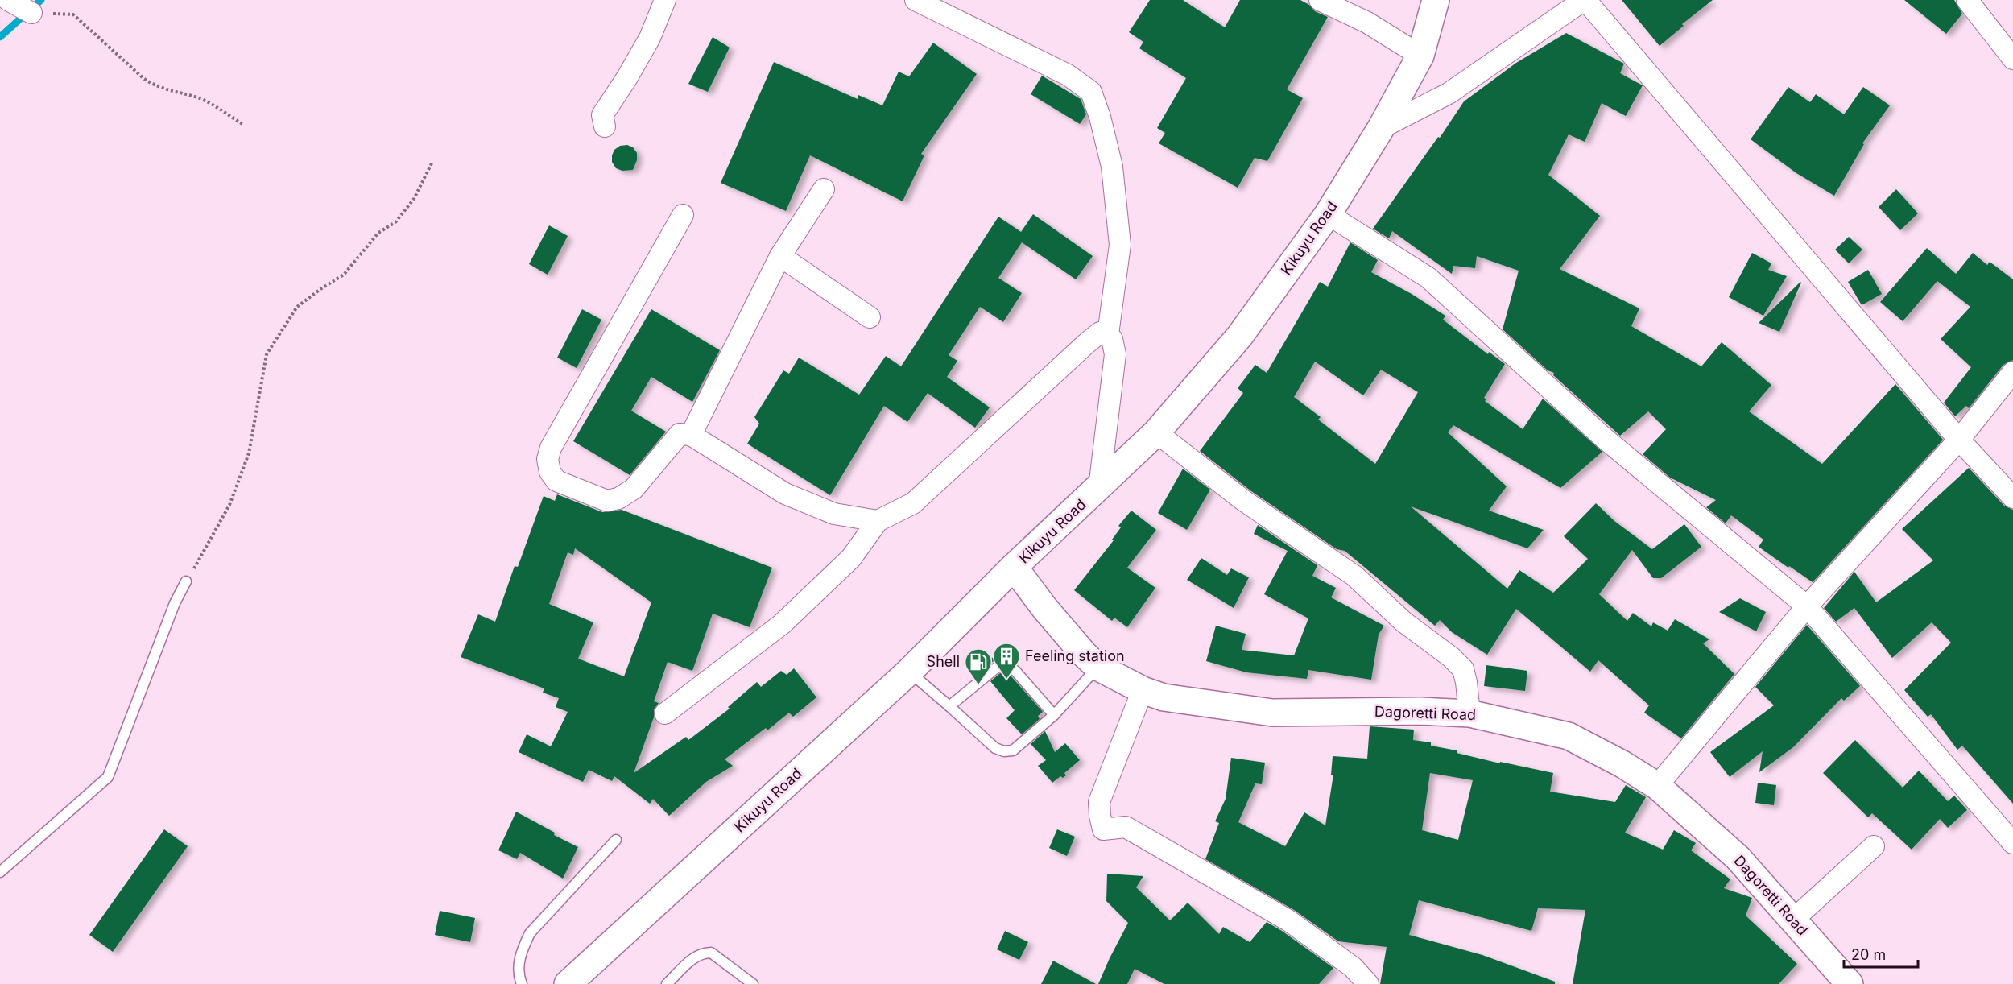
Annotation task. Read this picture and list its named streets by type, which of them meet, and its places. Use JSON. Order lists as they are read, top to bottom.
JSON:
{
  "streets": {
    "main road": ["Kikuyu Road", "Dagoretti Road"]
  },
  "crossings": [
    ["Kikuyu Road", "Dagoretti Road"]
  ],
  "places": {
    "building": ["Feeling station"],
    "fuel station": ["Shell"]
  },
  "scale_bar": "20 m"
}
